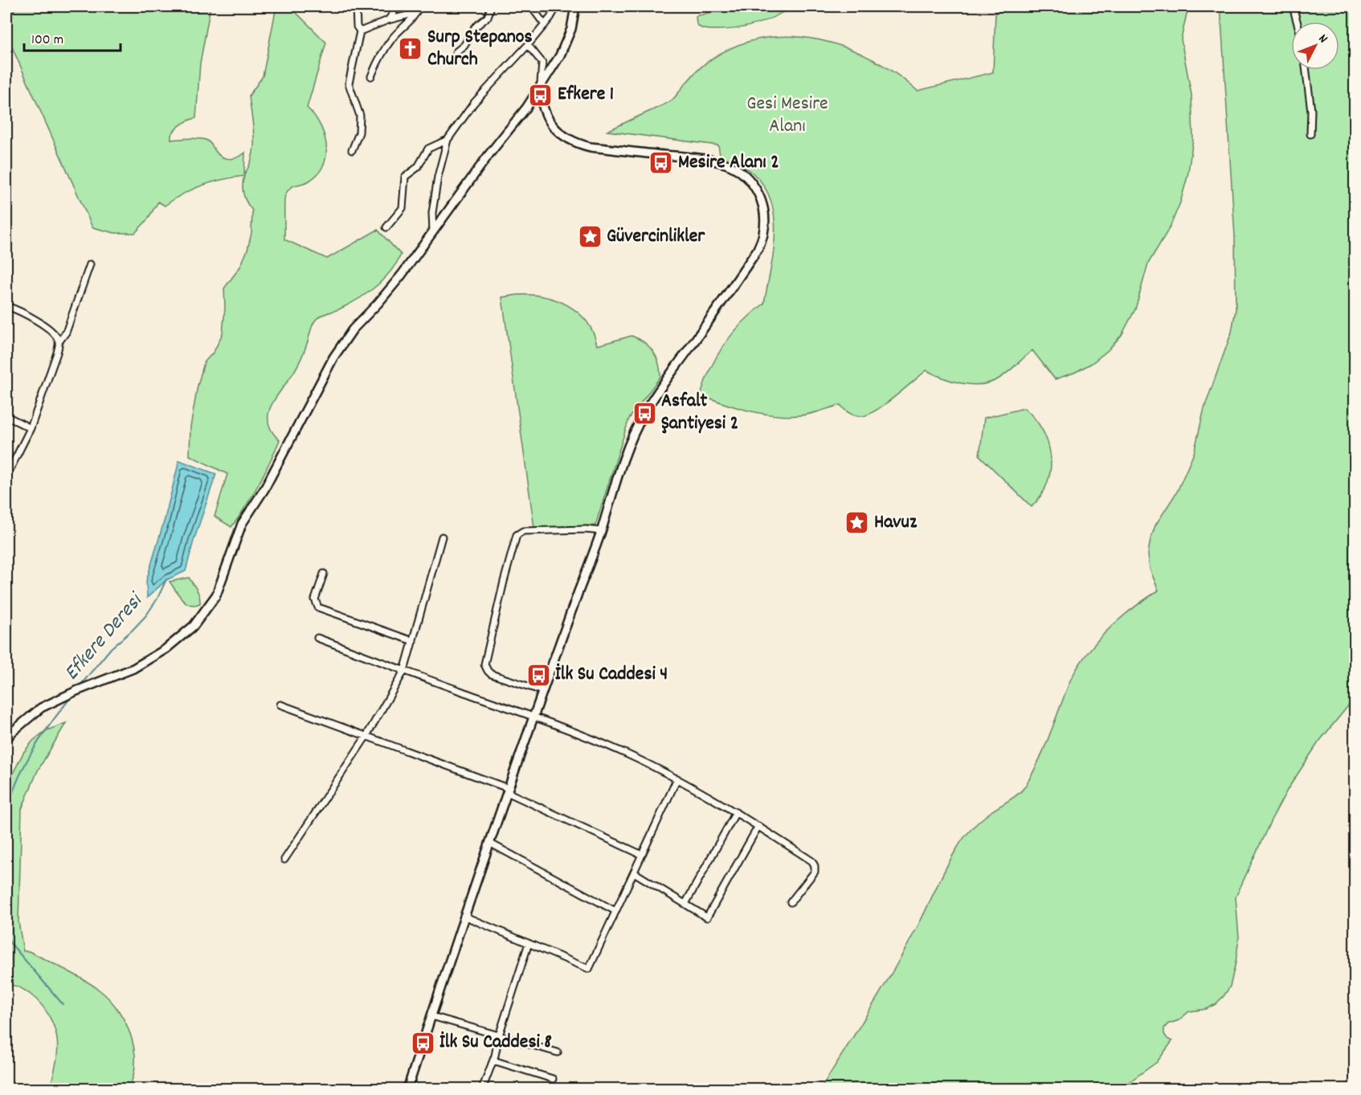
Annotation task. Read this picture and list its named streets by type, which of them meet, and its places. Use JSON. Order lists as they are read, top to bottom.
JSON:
{
  "water": ["Efkere Deresi"],
  "parks": ["Gesi Mesire Alanı"],
  "places": {
    "church": ["Surp Stepanos Church"],
    "bus stop": [
      "Efkere 1",
      "Mesire Alanı 2",
      "Asfalt Şantiyesi 2",
      "İlk Su Caddesi 4",
      "İlk Su Caddesi 8"
    ],
    "place": ["Güvercinlikler", "Havuz"]
  },
  "scale_bar": "100 m",
  "north": "top right"
}
